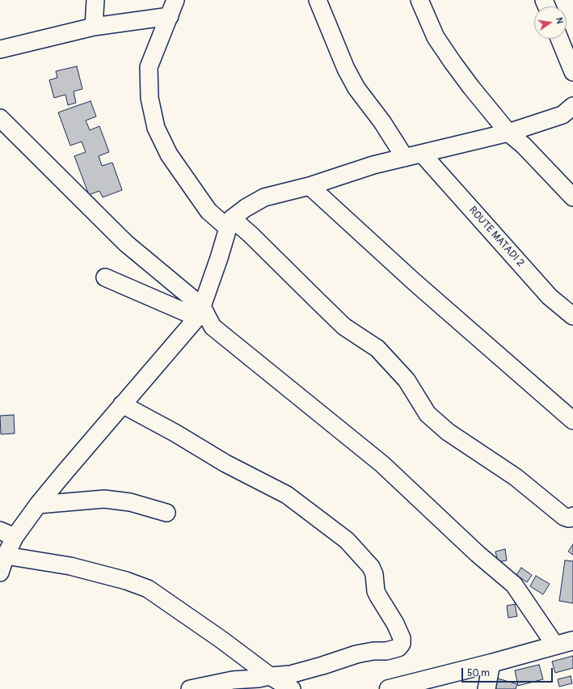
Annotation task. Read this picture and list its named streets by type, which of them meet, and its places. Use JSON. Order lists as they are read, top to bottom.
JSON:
{
  "streets": {
    "street": ["ROUTE MATADI 2"]
  },
  "scale_bar": "50 m",
  "north": "right"
}
